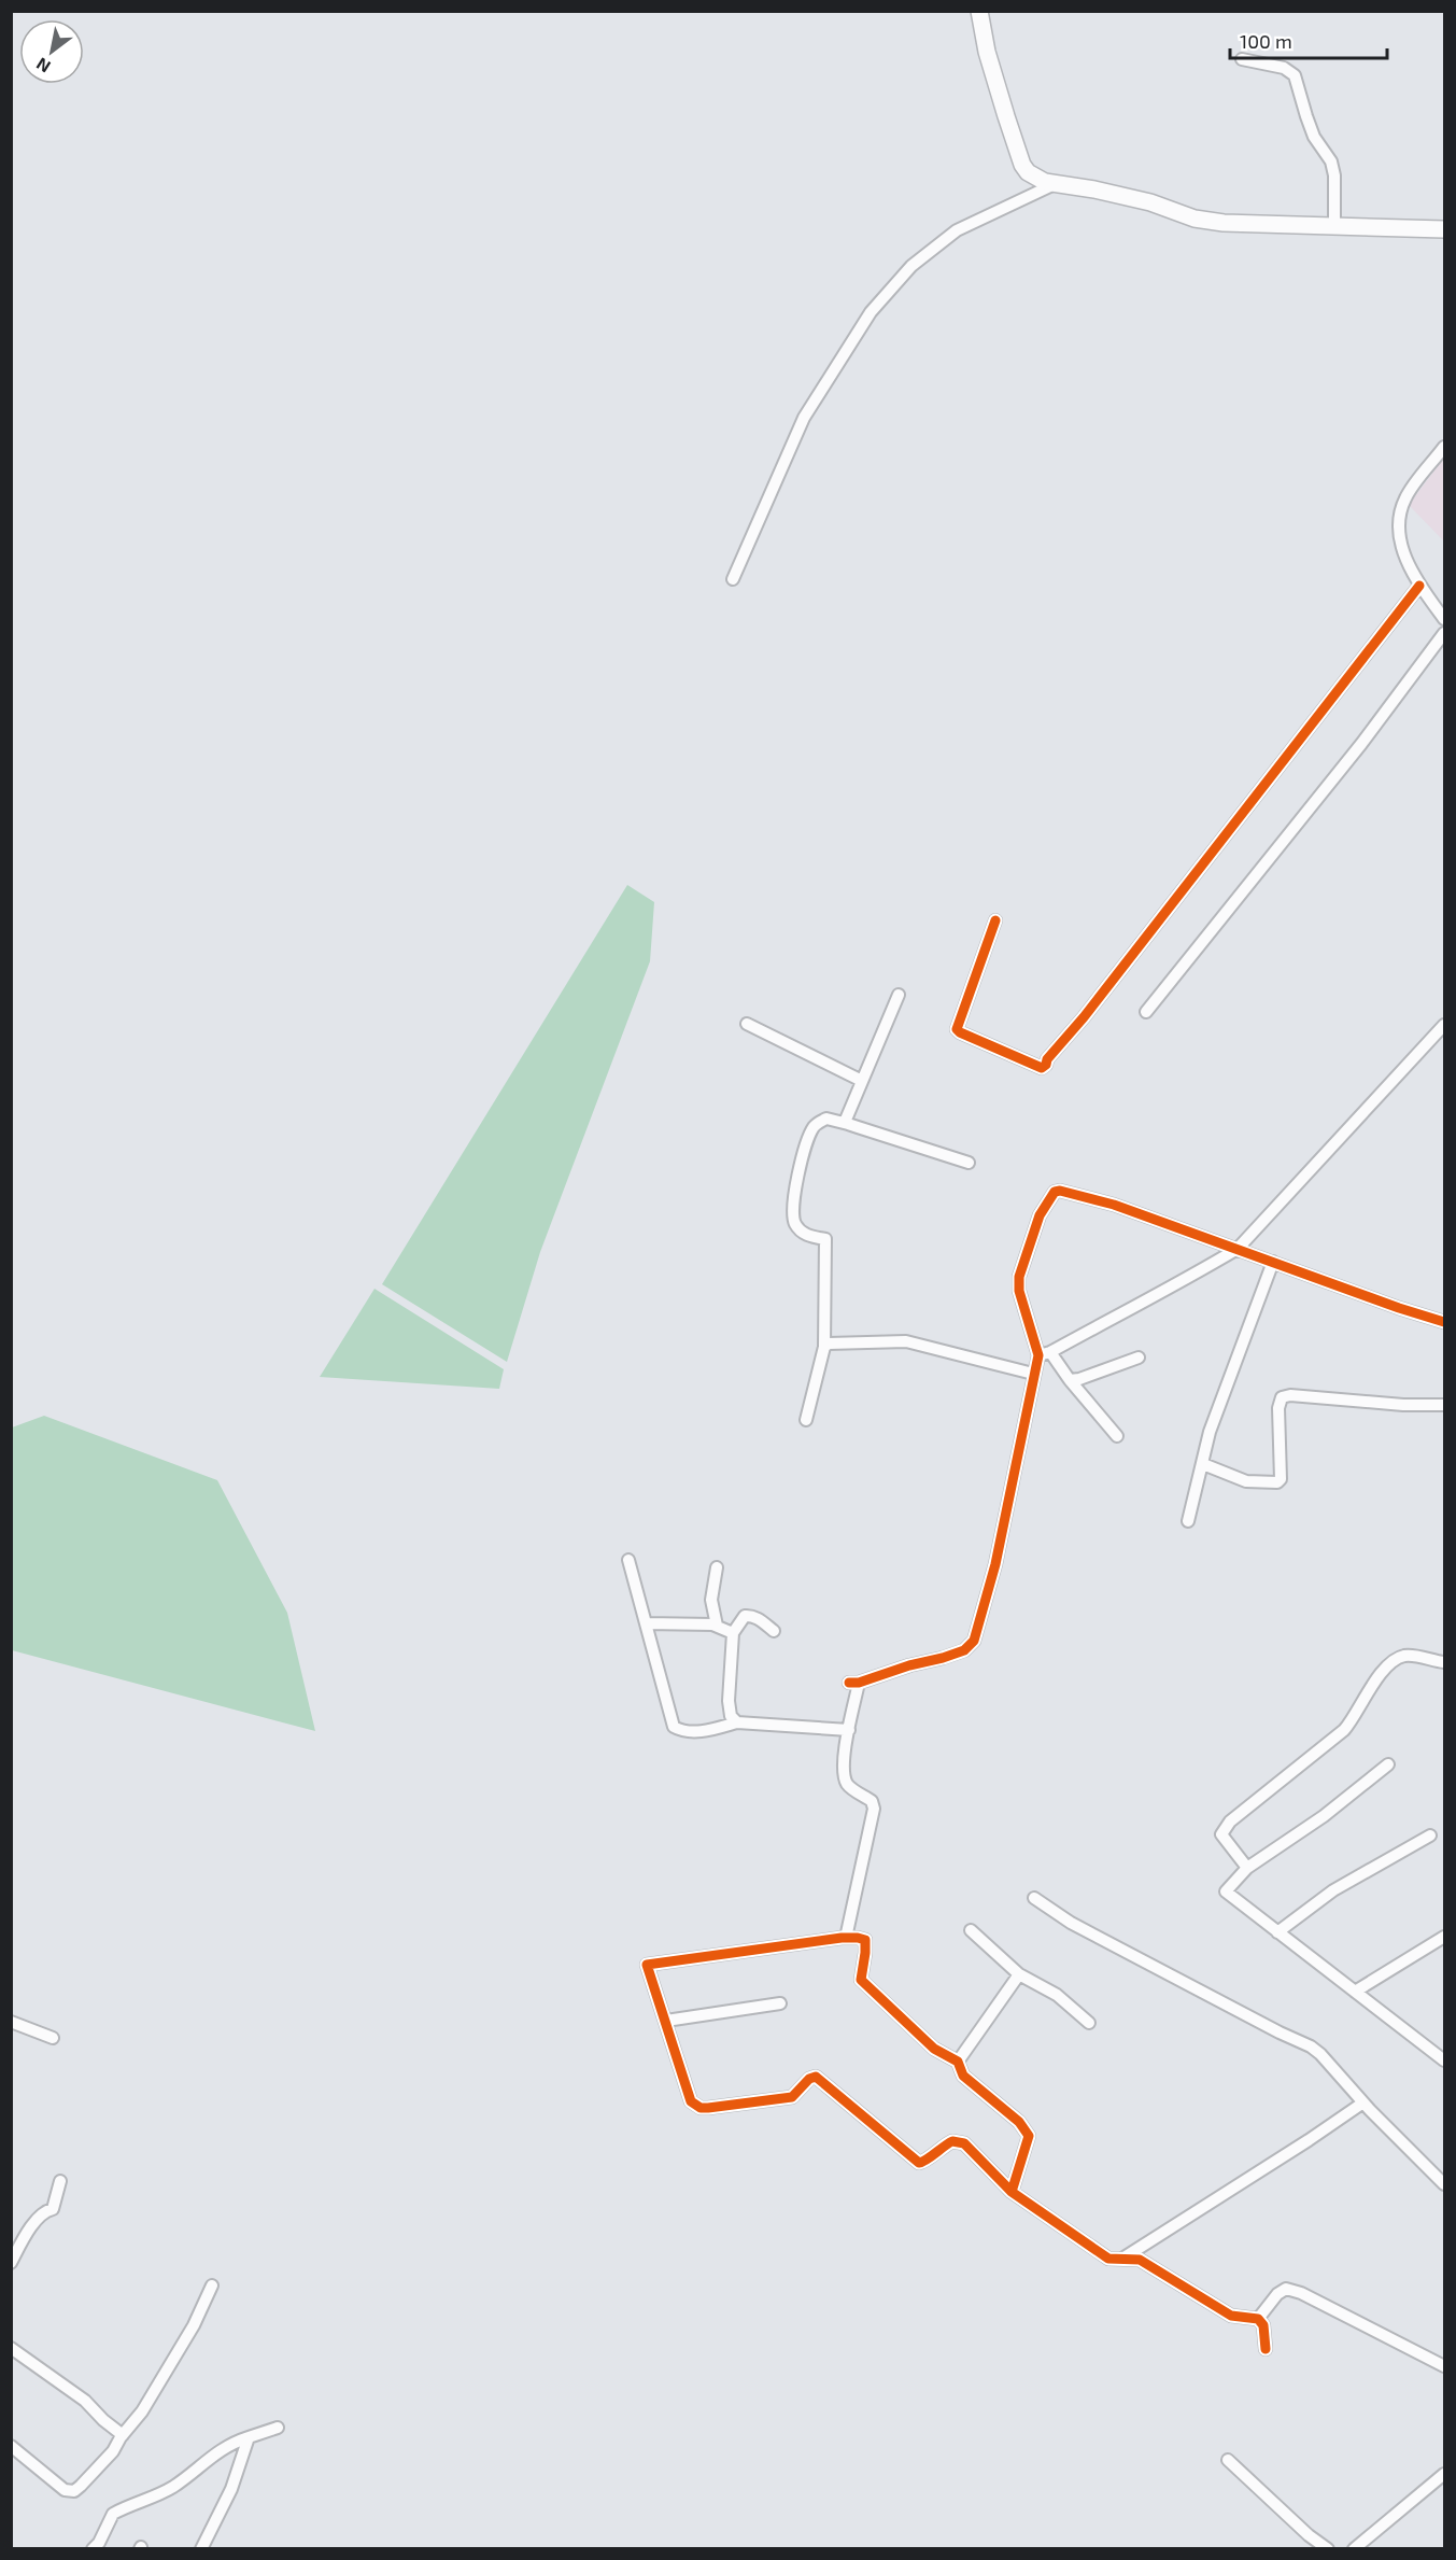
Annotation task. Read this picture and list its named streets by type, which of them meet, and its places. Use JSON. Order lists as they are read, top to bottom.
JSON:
{
  "scale_bar": "100 m",
  "north": "bottom left"
}
